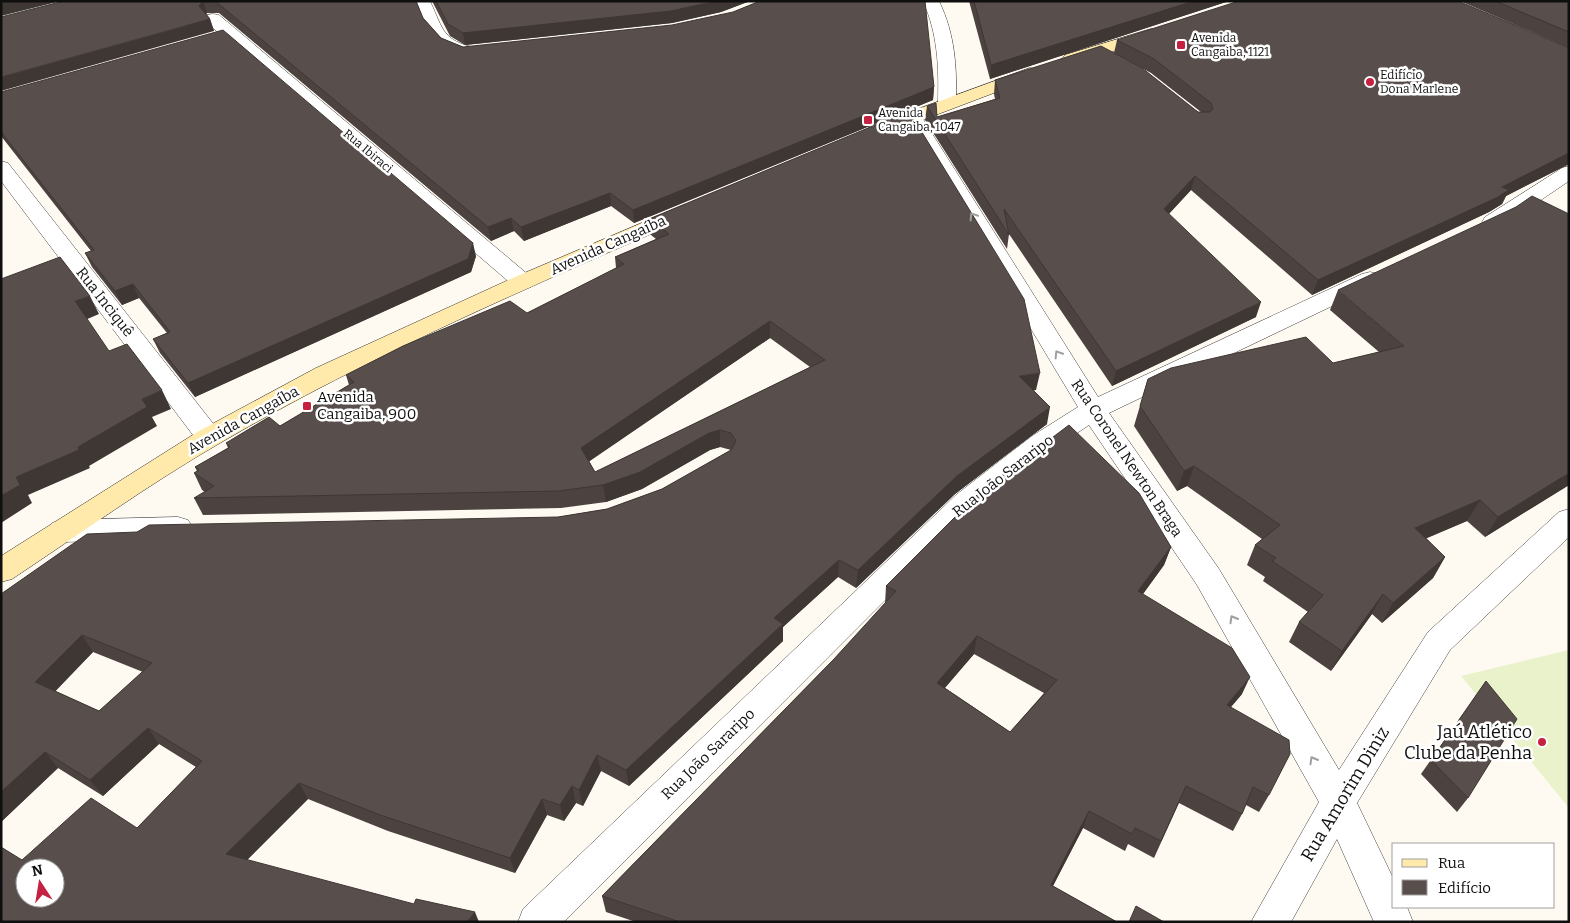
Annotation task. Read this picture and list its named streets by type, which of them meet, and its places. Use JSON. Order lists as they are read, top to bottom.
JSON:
{
  "streets": {
    "main road": ["Avenida Cangaíba"],
    "street": [
      "Rua Ibiraci",
      "Rua Inciquê",
      "Rua Coronel Newton Braga",
      "Rua João Sararipo",
      "Rua Amorim Diniz"
    ]
  },
  "crossings": [
    ["Rua Ibiraci", "Avenida Cangaíba"],
    ["Avenida Cangaíba", "Rua Inciquê"],
    ["Rua Coronel Newton Braga", "Rua João Sararipo"],
    ["Rua Coronel Newton Braga", "Rua Amorim Diniz"]
  ],
  "one_way": ["Rua Coronel Newton Braga"],
  "places": {
    "transit": ["Avenida Cangaiba, 1121", "Avenida Cangaiba, 1047", "Avenida Cangaiba, 900"],
    "other": ["Edifício Dona Marlene", "Jaú Atlético Clube da Penha"]
  },
  "legend": ["Rua", "Edifício"],
  "north": "top"
}
